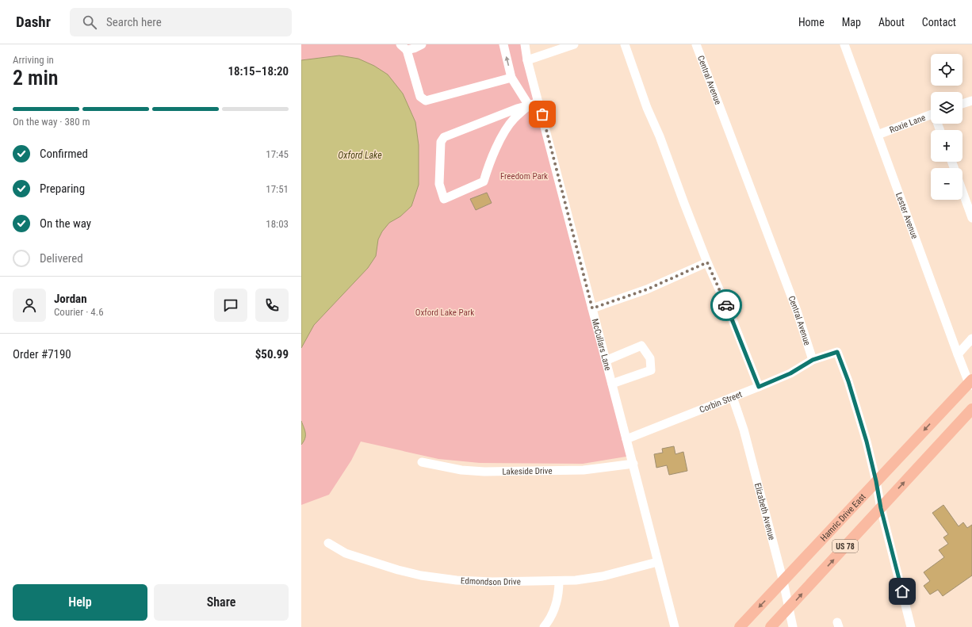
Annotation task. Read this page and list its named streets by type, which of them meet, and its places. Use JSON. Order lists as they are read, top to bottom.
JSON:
{
  "streets": {
    "main road": ["Hamric Drive East", "US 78"],
    "street": [
      "Central Avenue",
      "Roxie Lane",
      "Lester Avenue",
      "McCullars Lane",
      "Corbin Street",
      "Lakeside Drive",
      "Elizabeth Avenue",
      "Edmondson Drive"
    ]
  },
  "crossings": [
    ["Central Avenue", "Corbin Street"],
    ["Roxie Lane", "Lester Avenue"],
    ["Lester Avenue", "Hamric Drive East"],
    ["McCullars Lane", "Corbin Street"],
    ["McCullars Lane", "Lakeside Drive"],
    ["McCullars Lane", "Edmondson Drive"],
    ["Corbin Street", "Elizabeth Avenue"],
    ["Elizabeth Avenue", "Hamric Drive East"],
    ["Elizabeth Avenue", "US 78"]
  ],
  "water": ["Oxford Lake"],
  "parks": ["Freedom Park", "Oxford Lake Park"],
  "page": {
    "header": "Dashr",
    "search": "Search here",
    "nav": [
      "Home",
      "Map",
      "About",
      "Contact"
    ],
    "heading": ["2 min", "Arriving in", "18:15–18:20"],
    "panel": [
      "Jordan",
      "Courier · 4.6",
      "Order #7190",
      "$50.99"
    ],
    "map_buttons": ["+", "−"],
    "bar": "On the way · 380 m",
    "list": [
      ["Confirmed", "17:45"],
      ["Preparing", "17:51"],
      ["On the way", "18:03"],
      "Delivered"
    ],
    "buttons": ["Help", "Share"]
  }
}
